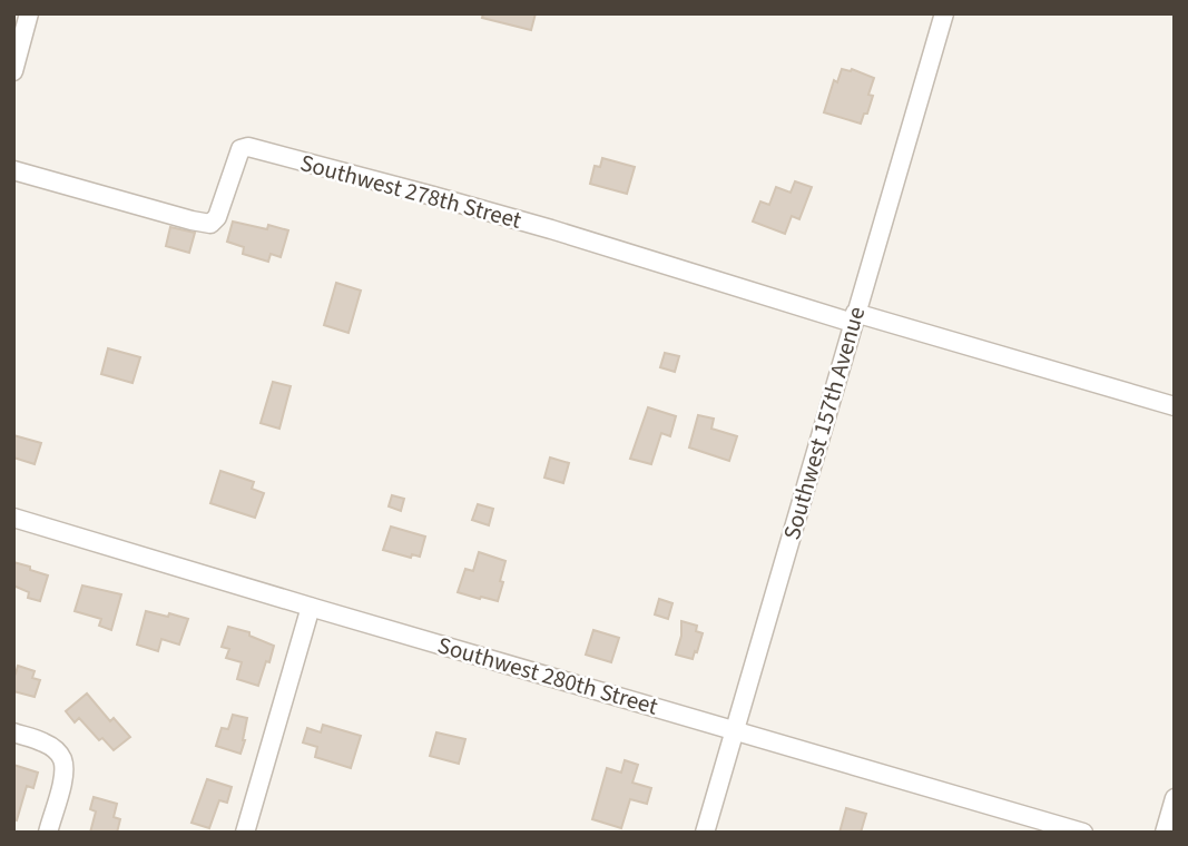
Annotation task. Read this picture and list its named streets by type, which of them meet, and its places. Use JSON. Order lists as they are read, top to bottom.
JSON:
{
  "streets": {
    "street": ["Southwest 278th Street", "Southwest 157th Avenue", "Southwest 280th Street"]
  },
  "crossings": [
    ["Southwest 278th Street", "Southwest 157th Avenue"],
    ["Southwest 157th Avenue", "Southwest 280th Street"]
  ]
}
